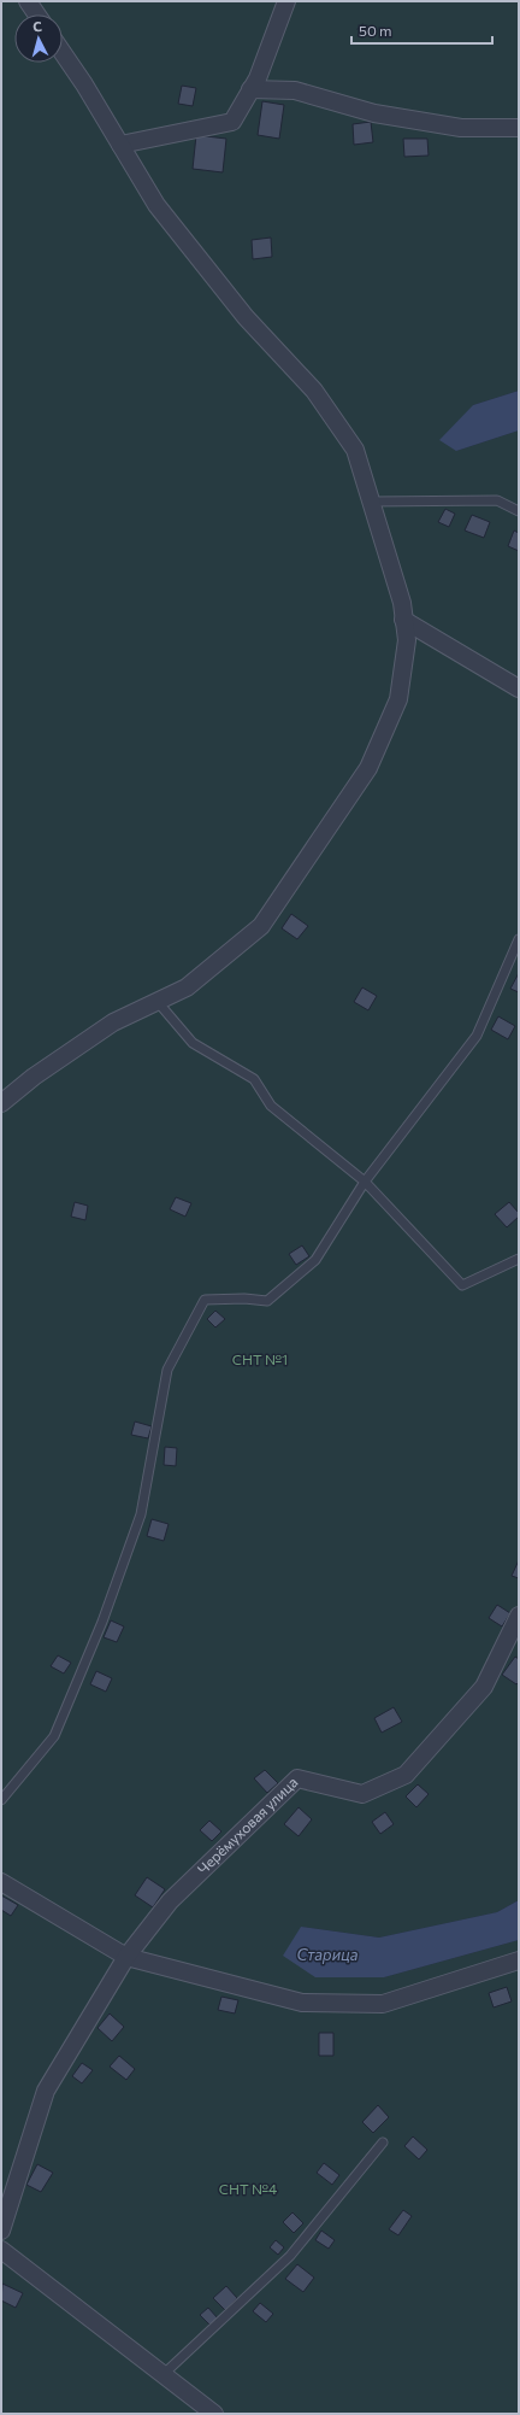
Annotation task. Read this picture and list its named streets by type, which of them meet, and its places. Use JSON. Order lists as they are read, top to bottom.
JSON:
{
  "streets": {
    "street": ["Черёмуховая улица"]
  },
  "water": ["Старица"],
  "parks": ["СНТ №1", "СНТ №4"],
  "scale_bar": "50 m",
  "north": "top"
}
